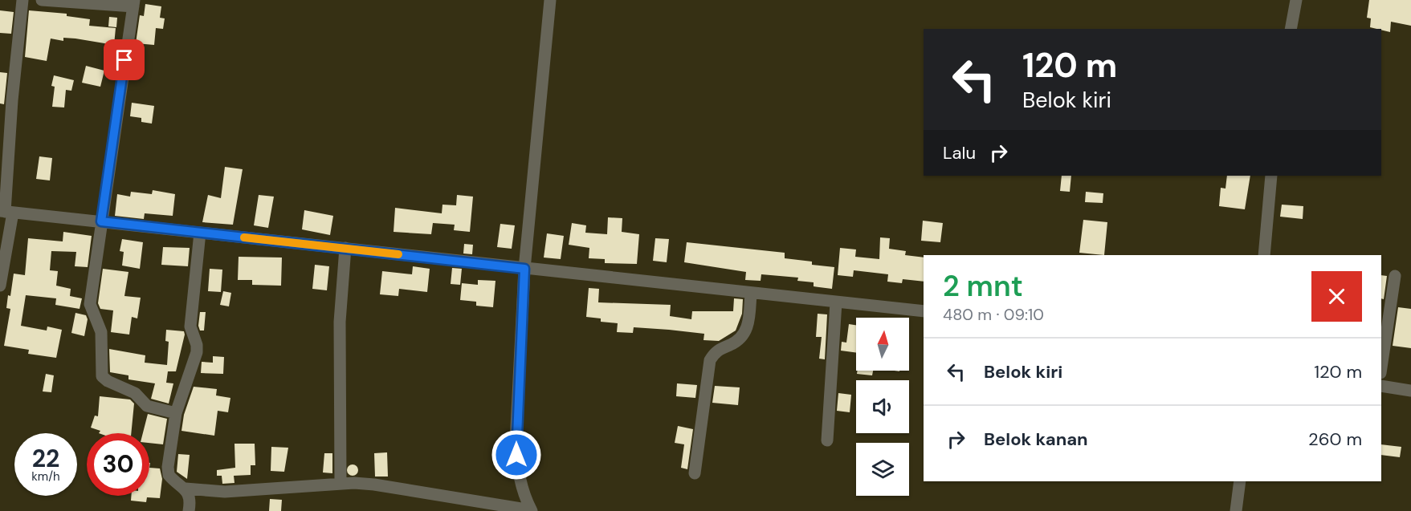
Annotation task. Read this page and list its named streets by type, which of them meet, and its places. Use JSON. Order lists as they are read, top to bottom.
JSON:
{
  "north": "top",
  "page": {
    "turn": ["120 m", "Belok kiri"],
    "then": "Lalu",
    "heading": ["2 mnt", "480 m · 09:10"],
    "list": [
      {
        "name": "Belok kiri",
        "value": "120 m"
      },
      {
        "name": "Belok kanan",
        "value": "260 m"
      }
    ],
    "speed": "22 km/h",
    "limit": "30"
  }
}
